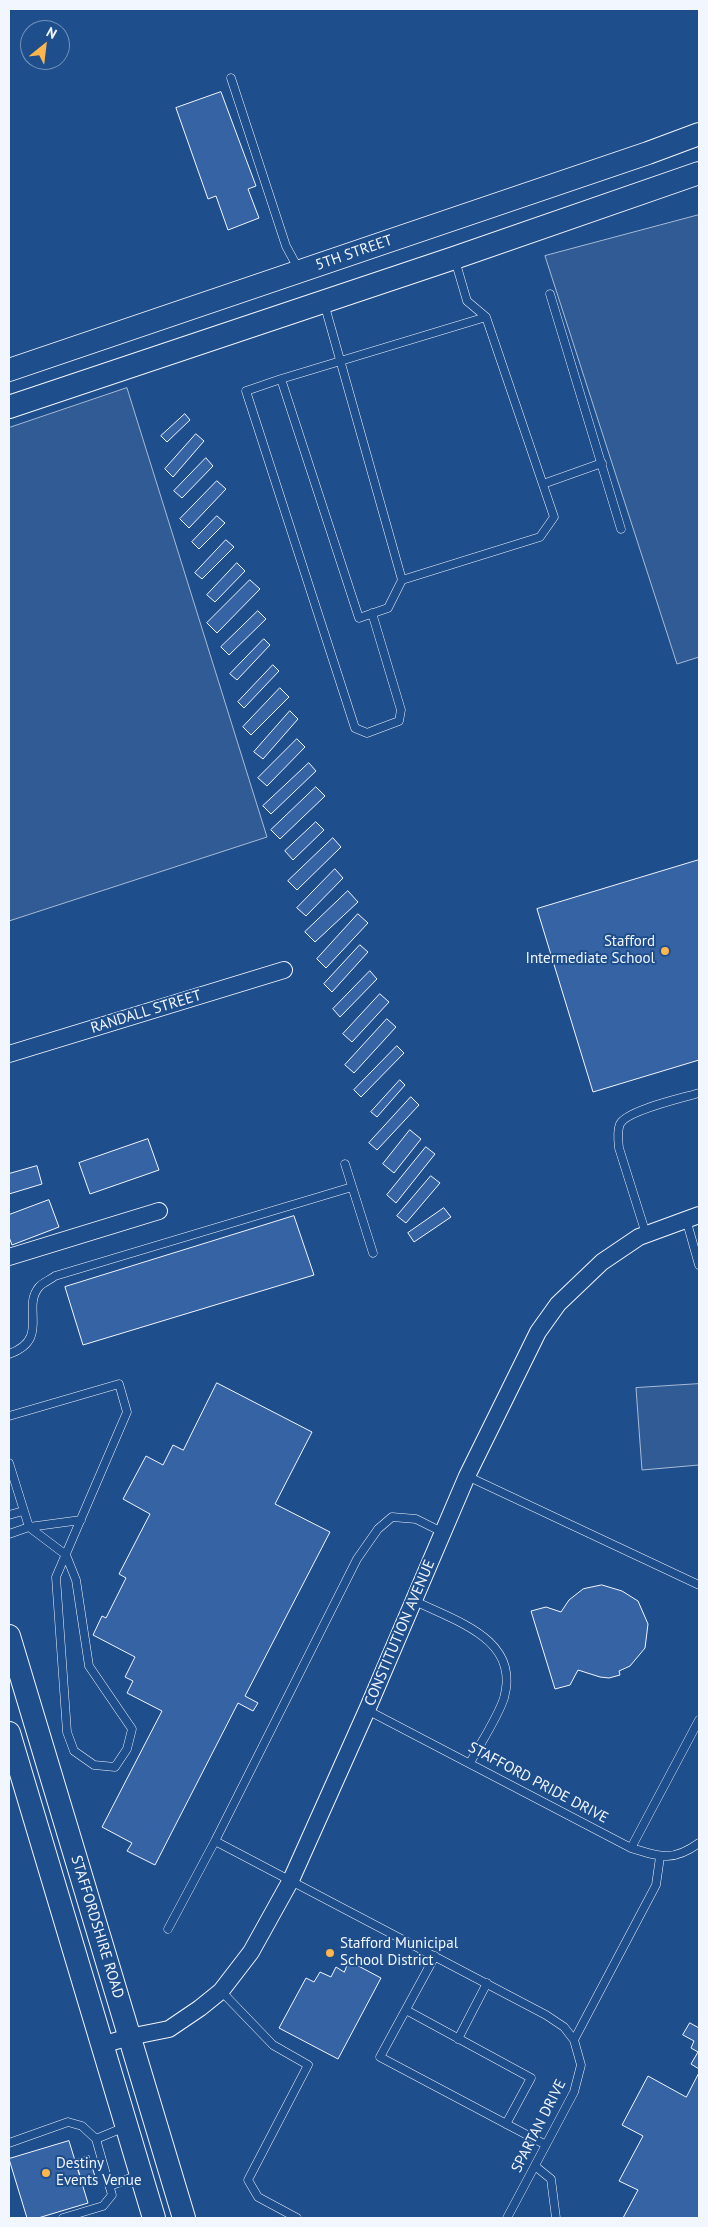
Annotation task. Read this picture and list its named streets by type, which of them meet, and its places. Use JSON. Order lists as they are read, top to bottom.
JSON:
{
  "streets": {
    "main road": ["5TH STREET", "STAFFORDSHIRE ROAD"],
    "street": ["RANDALL STREET", "CONSTITUTION AVENUE"],
    "lane": ["STAFFORD PRIDE DRIVE", "SPARTAN DRIVE"]
  },
  "crossings": [
    ["CONSTITUTION AVENUE", "STAFFORD PRIDE DRIVE"],
    ["CONSTITUTION AVENUE", "STAFFORDSHIRE ROAD"],
    ["CONSTITUTION AVENUE", "SPARTAN DRIVE"]
  ],
  "places": ["Stafford Intermediate School", "Stafford Municipal School District", "Destiny Events Venue"],
  "north": "top right"
}
